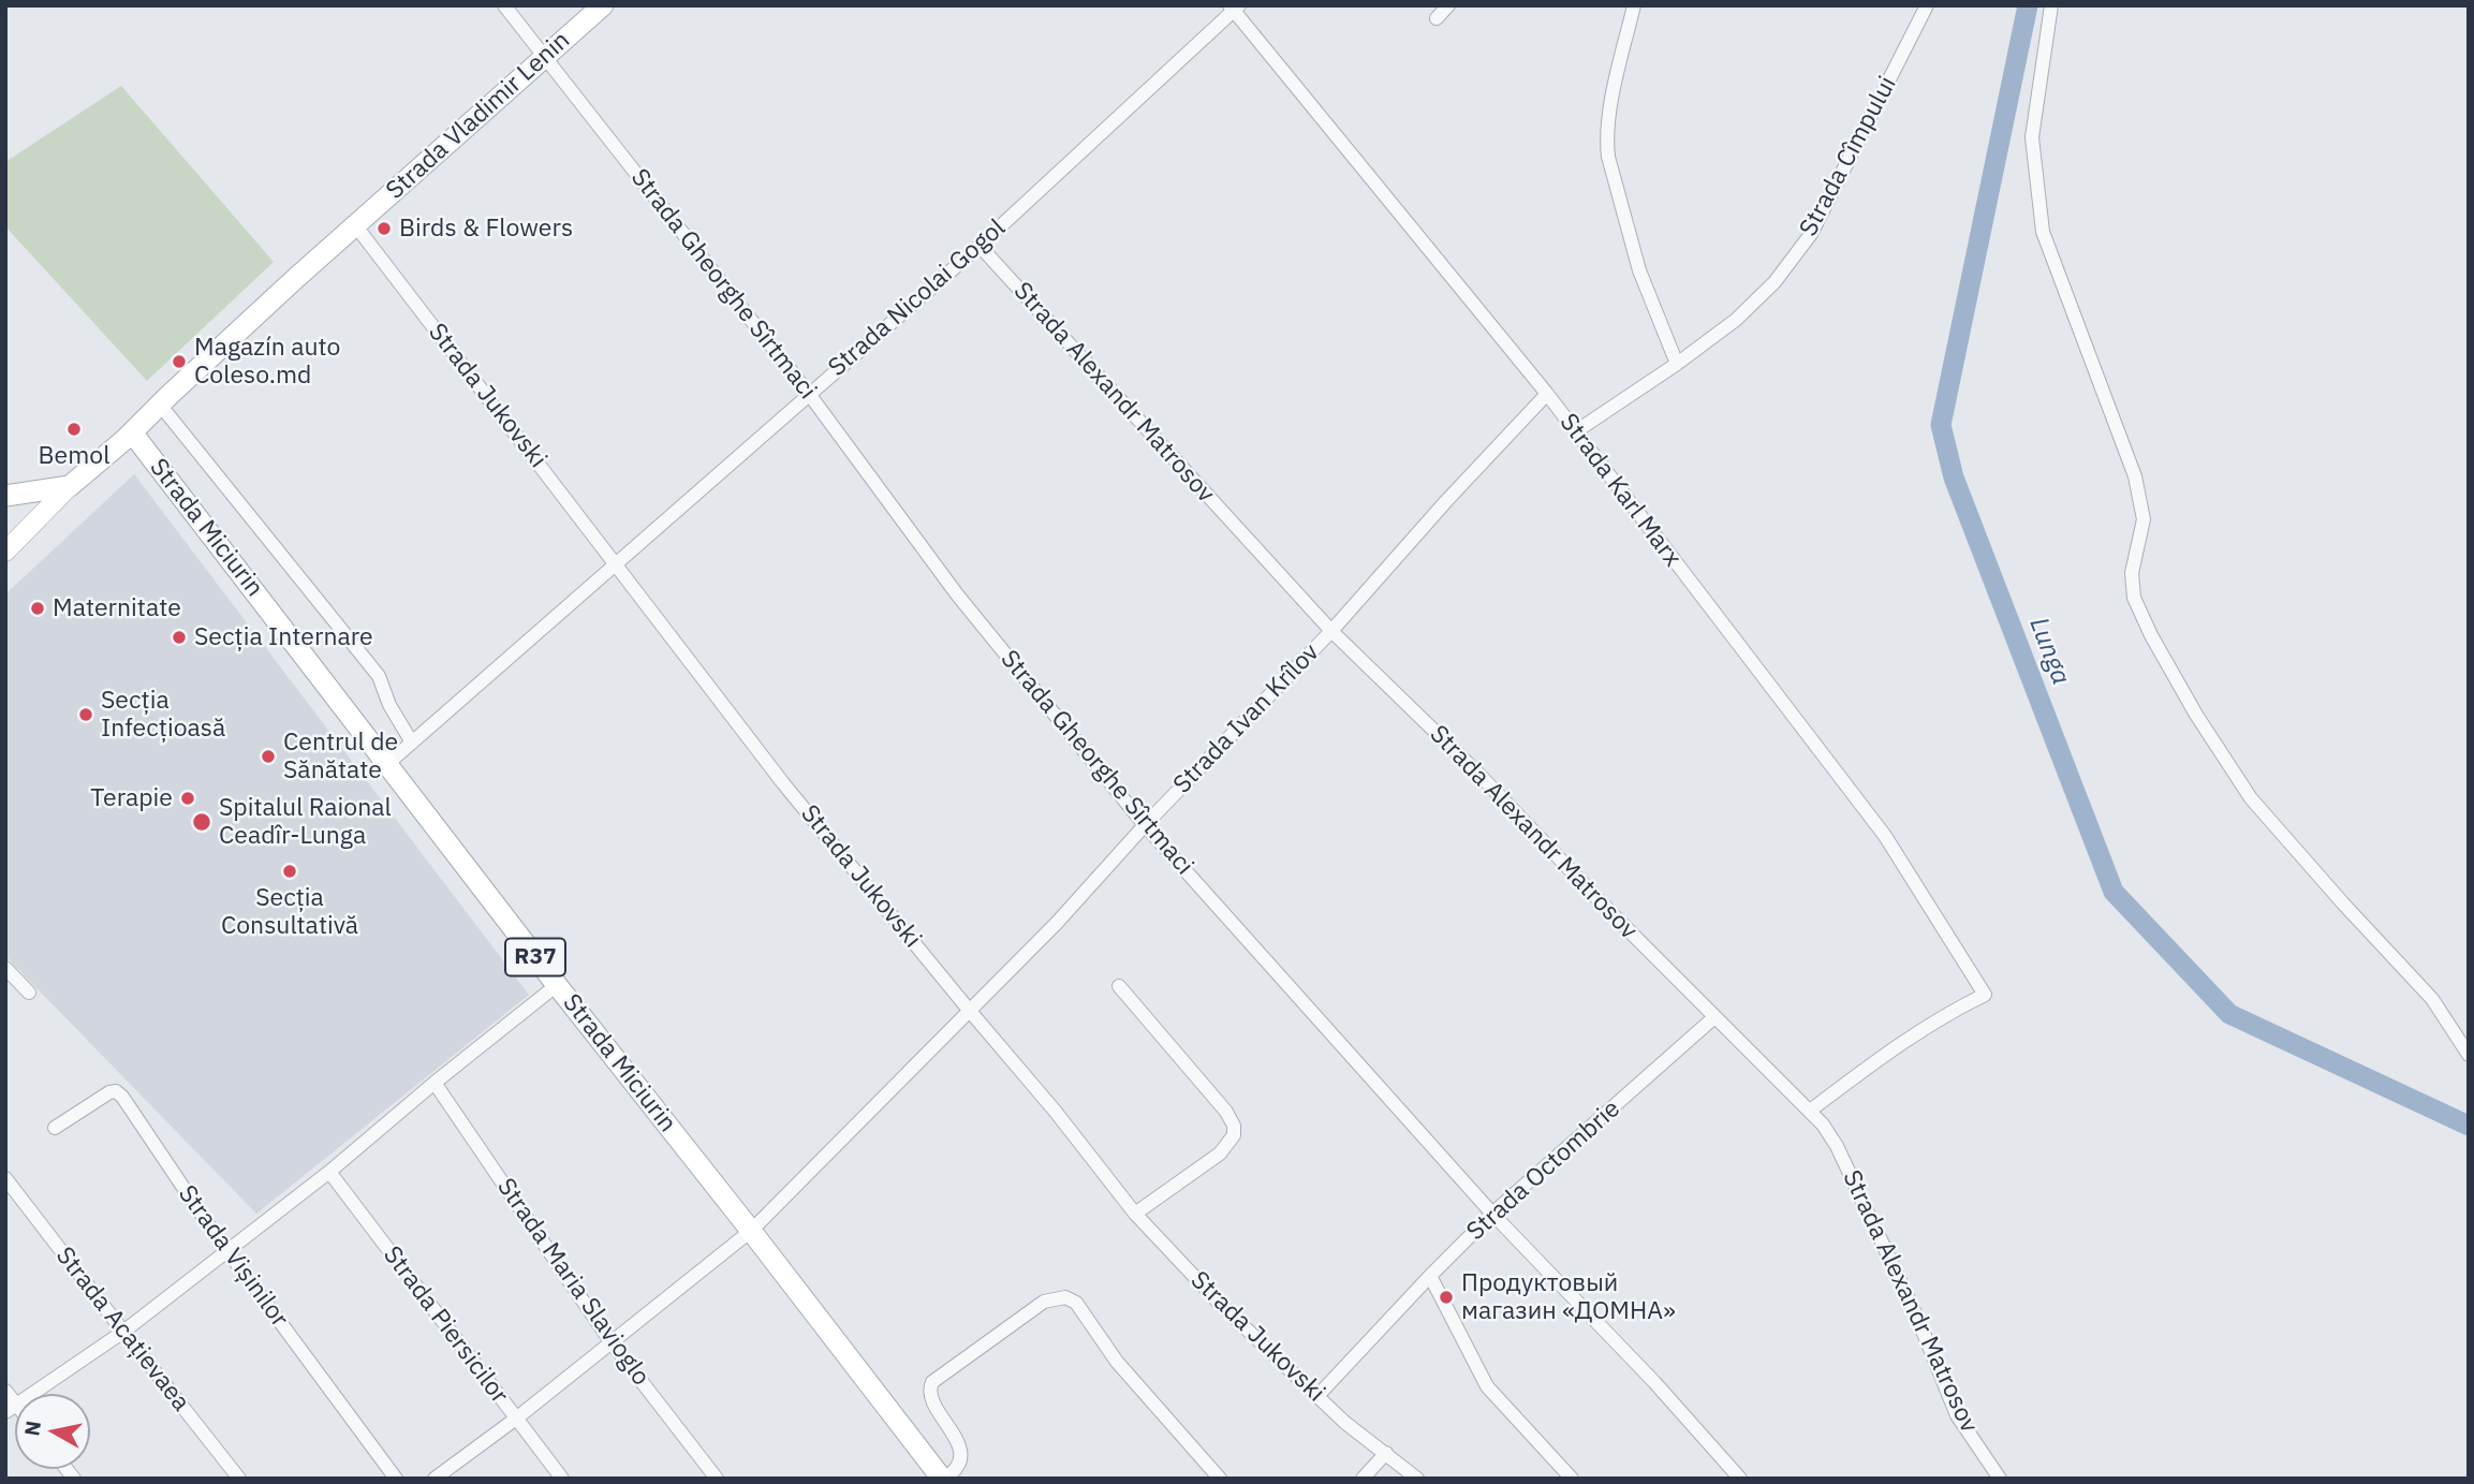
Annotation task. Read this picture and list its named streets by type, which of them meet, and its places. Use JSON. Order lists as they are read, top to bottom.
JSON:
{
  "streets": {
    "main road": ["Strada Vladimir Lenin", "Strada Miciurin", "R37"],
    "street": [
      "Strada Cîmpului",
      "Strada Gheorghe Sîrtmaci",
      "Strada Nicolai Gogol",
      "Strada Alexandr Matrosov",
      "Strada Jukovski",
      "Strada Karl Marx",
      "Strada Ivan Krîlov",
      "Strada Octombrie",
      "Strada Vișinilor",
      "Strada Maria Slavioglo",
      "Strada Piersicilor",
      "Strada Acațievaea"
    ]
  },
  "crossings": [
    ["Strada Vladimir Lenin", "Strada Gheorghe Sîrtmaci"],
    ["Strada Vladimir Lenin", "Strada Jukovski"],
    ["Strada Vladimir Lenin", "Strada Miciurin"],
    ["Strada Cîmpului", "Strada Karl Marx"],
    ["Strada Gheorghe Sîrtmaci", "Strada Nicolai Gogol"],
    ["Strada Gheorghe Sîrtmaci", "Strada Ivan Krîlov"],
    ["Strada Gheorghe Sîrtmaci", "Strada Octombrie"],
    ["Strada Nicolai Gogol", "Strada Alexandr Matrosov"],
    ["Strada Nicolai Gogol", "Strada Jukovski"],
    ["Strada Nicolai Gogol", "Strada Karl Marx"],
    ["Strada Nicolai Gogol", "Strada Miciurin"],
    ["Strada Alexandr Matrosov", "Strada Karl Marx"],
    ["Strada Alexandr Matrosov", "Strada Ivan Krîlov"],
    ["Strada Alexandr Matrosov", "Strada Octombrie"],
    ["Strada Jukovski", "Strada Ivan Krîlov"],
    ["Strada Jukovski", "Strada Octombrie"],
    ["Strada Karl Marx", "Strada Ivan Krîlov"],
    ["Strada Miciurin", "Strada Ivan Krîlov"],
    ["Strada Ivan Krîlov", "Strada Maria Slavioglo"],
    ["Strada Ivan Krîlov", "Strada Piersicilor"]
  ],
  "water": ["Lunga"],
  "places": [
    "Birds & Flowers",
    "Magazín auto Coleso.md",
    "Bemol",
    "Maternitate",
    "Secția Internare",
    "Secția Infecțioasă",
    "Centrul de Sănătate",
    "Terapie",
    "Spitalul Raional Ceadîr-Lunga",
    "Secția Consultativă",
    "Продуктовый магазин «ДОМНА»"
  ],
  "north": "left"
}
